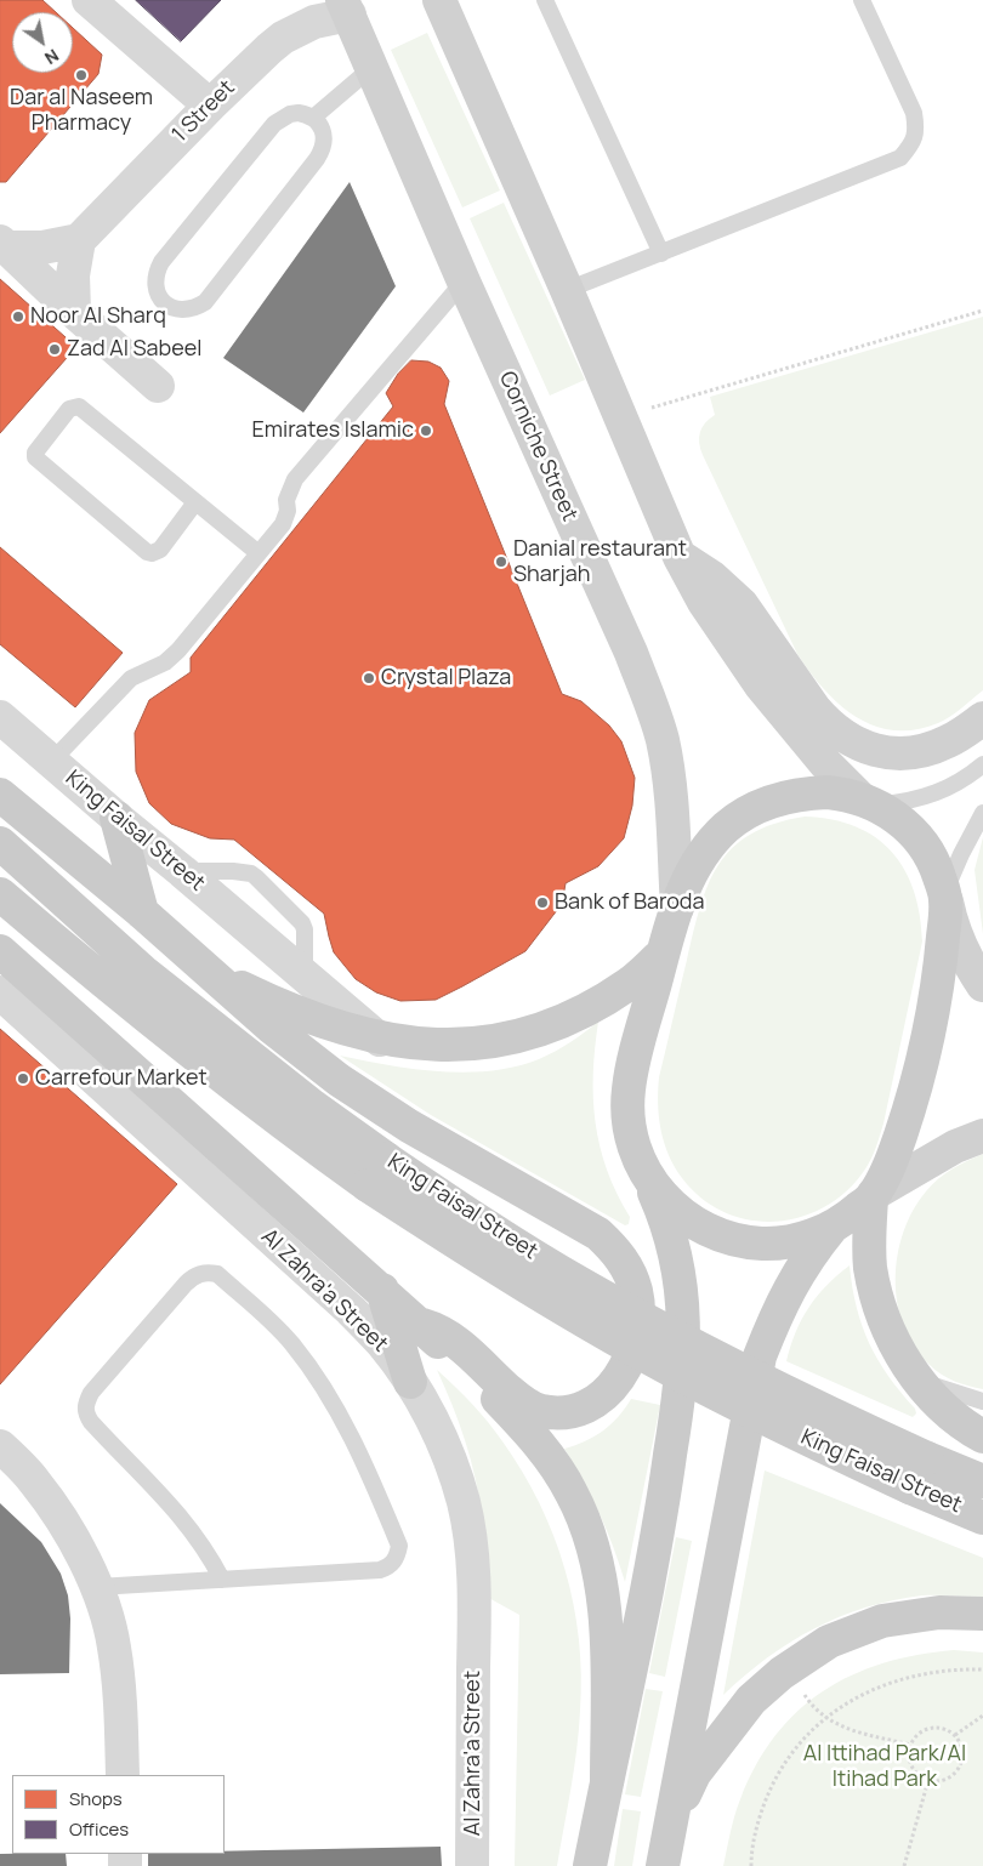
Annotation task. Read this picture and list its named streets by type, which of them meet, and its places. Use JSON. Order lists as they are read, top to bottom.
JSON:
{
  "streets": {
    "main road": ["Corniche Street", "King Faisal Street"],
    "street": ["1 Street", "Al Zahra'a Street"]
  },
  "crossings": [
    ["1 Street", "Corniche Street"]
  ],
  "parks": ["Al Ittihad Park/Al Itihad Park"],
  "places": [
    "Dar al Naseem Pharmacy",
    "Noor Al Sharq",
    "Zad Al Sabeel",
    "Emirates Islamic",
    "Danial restaurant Sharjah",
    "Crystal Plaza",
    "Bank of Baroda",
    "Carrefour Market"
  ],
  "legend": ["Shops", "Offices"],
  "north": "bottom right"
}
